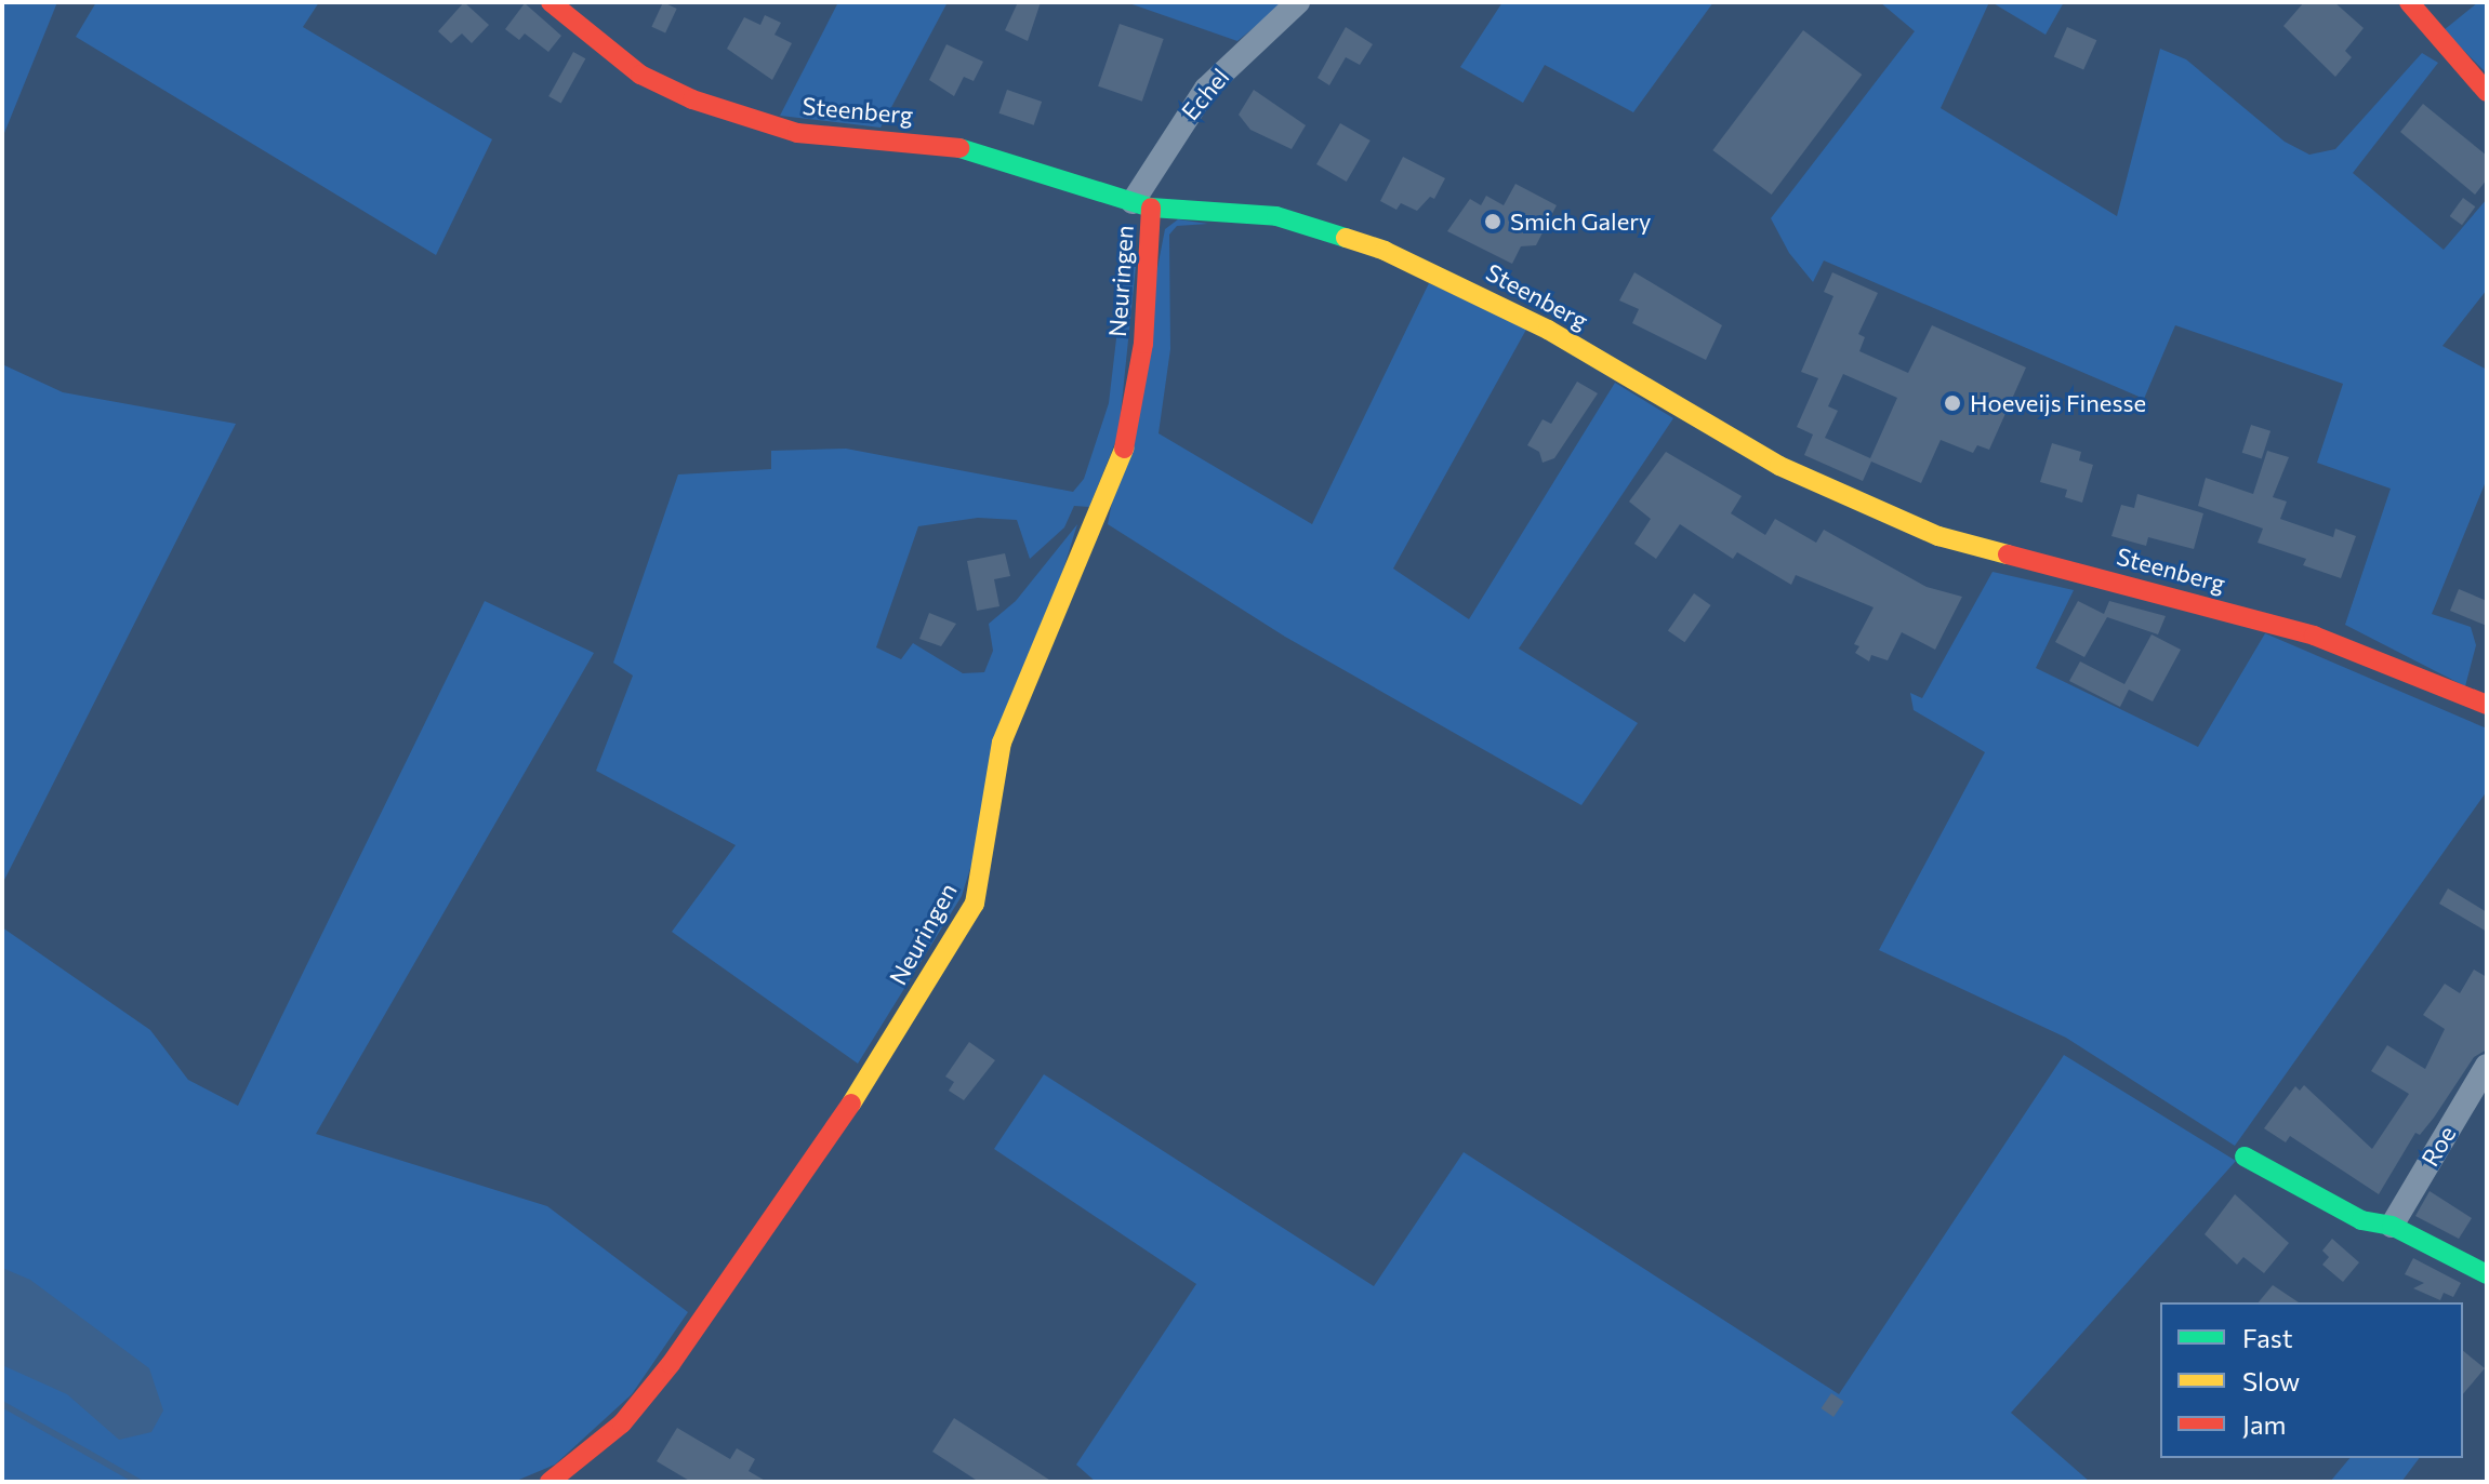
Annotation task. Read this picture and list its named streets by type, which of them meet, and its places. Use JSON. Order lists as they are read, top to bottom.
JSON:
{
  "streets": {
    "street": [
      "Echel",
      "Steenberg",
      "Neuringen",
      "Roe"
    ]
  },
  "crossings": [
    ["Echel", "Steenberg"],
    ["Echel", "Neuringen"],
    ["Steenberg", "Neuringen"]
  ],
  "places": ["Smich Galery", "Hoeveijs Finesse"],
  "legend": ["Fast", "Slow", "Jam"]
}
